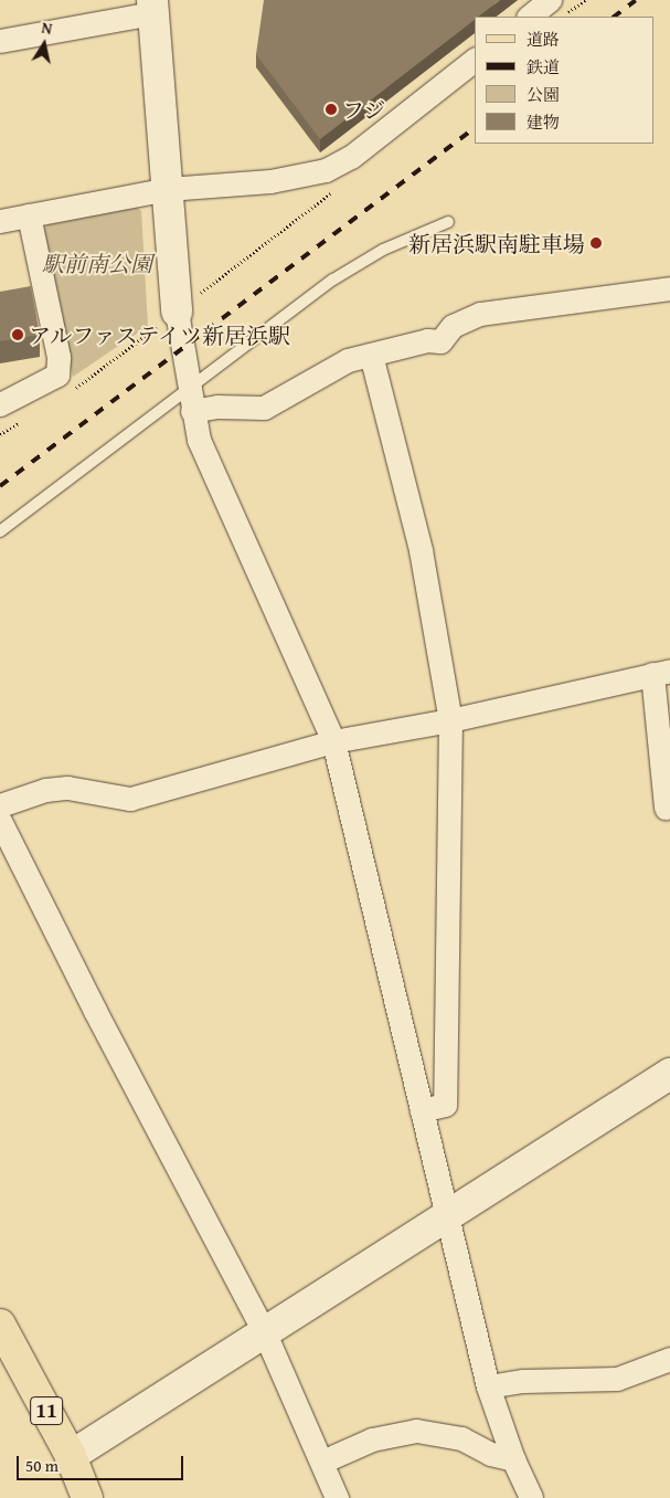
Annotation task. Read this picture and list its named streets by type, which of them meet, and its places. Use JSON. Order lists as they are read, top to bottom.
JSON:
{
  "streets": {
    "main road": ["11"]
  },
  "parks": ["駅前南公園"],
  "places": ["フジ", "新居浜駅南駐車場", "アルファステイツ新居浜駅"],
  "legend": [
    "道路",
    "鉄道",
    "公園",
    "建物"
  ],
  "scale_bar": "50 m",
  "north": "top"
}
